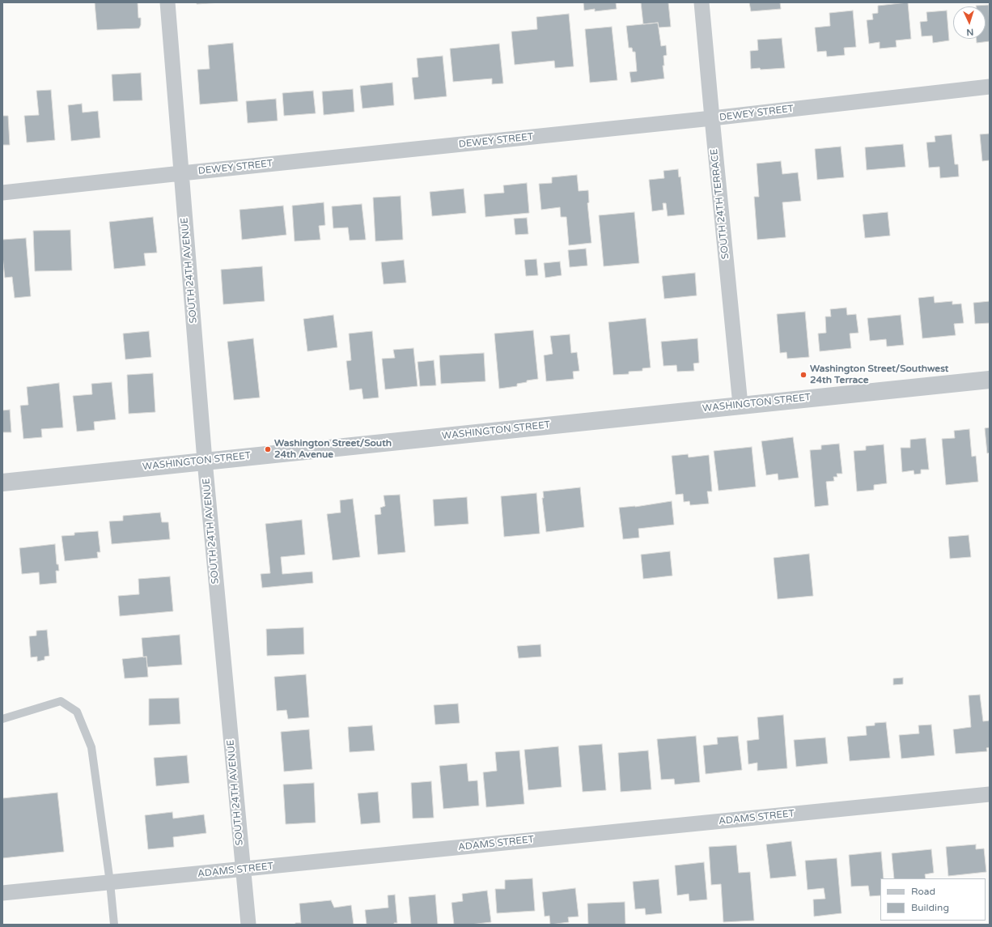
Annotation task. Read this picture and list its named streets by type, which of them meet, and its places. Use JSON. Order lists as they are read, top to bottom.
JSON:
{
  "streets": {
    "street": [
      "DEWEY STREET",
      "SOUTH 24TH TERRACE",
      "SOUTH 24TH AVENUE",
      "WASHINGTON STREET",
      "ADAMS STREET"
    ]
  },
  "crossings": [
    ["DEWEY STREET", "SOUTH 24TH TERRACE"],
    ["DEWEY STREET", "SOUTH 24TH AVENUE"],
    ["SOUTH 24TH TERRACE", "WASHINGTON STREET"],
    ["SOUTH 24TH AVENUE", "WASHINGTON STREET"],
    ["SOUTH 24TH AVENUE", "ADAMS STREET"]
  ],
  "places": ["Washington Street/Southwest 24th Terrace", "Washington Street/South 24th Avenue"],
  "legend": ["Road", "Building"],
  "north": "bottom"
}
